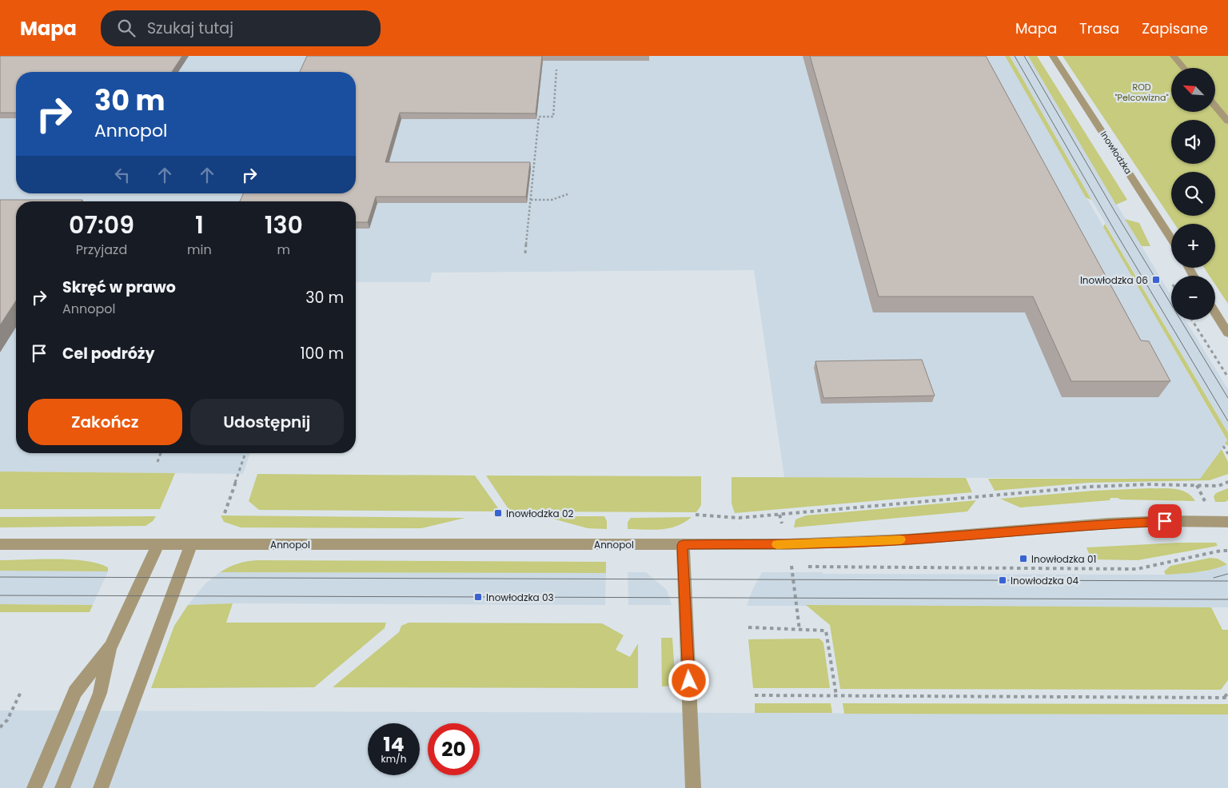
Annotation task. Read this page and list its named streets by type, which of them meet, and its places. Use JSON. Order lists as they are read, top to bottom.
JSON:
{
  "streets": {
    "street": ["Inowłodzka", "Annopol"]
  },
  "parks": ["ROD \"Pelcowizna\""],
  "places": {
    "transit": [
      "Inowłodzka 06",
      "Inowłodzka 02",
      "Inowłodzka 01",
      "Inowłodzka 04",
      "Inowłodzka 03"
    ]
  },
  "north": "top left",
  "page": {
    "header": "Mapa",
    "search": "Szukaj tutaj",
    "nav": ["Mapa", "Trasa", "Zapisane"],
    "map_buttons": ["+", "−"],
    "turn": ["30 m", "Annopol"],
    "eta": [
      "07:09",
      "Przyjazd",
      "1",
      "min",
      "130",
      "m"
    ],
    "list": [
      {
        "name": "Skręć w prawo",
        "note": "Annopol",
        "value": "30 m"
      },
      {
        "name": "Cel podróży",
        "value": "100 m"
      }
    ],
    "buttons": ["Zakończ", "Udostępnij"],
    "speed": "14 km/h",
    "limit": "20"
  }
}
